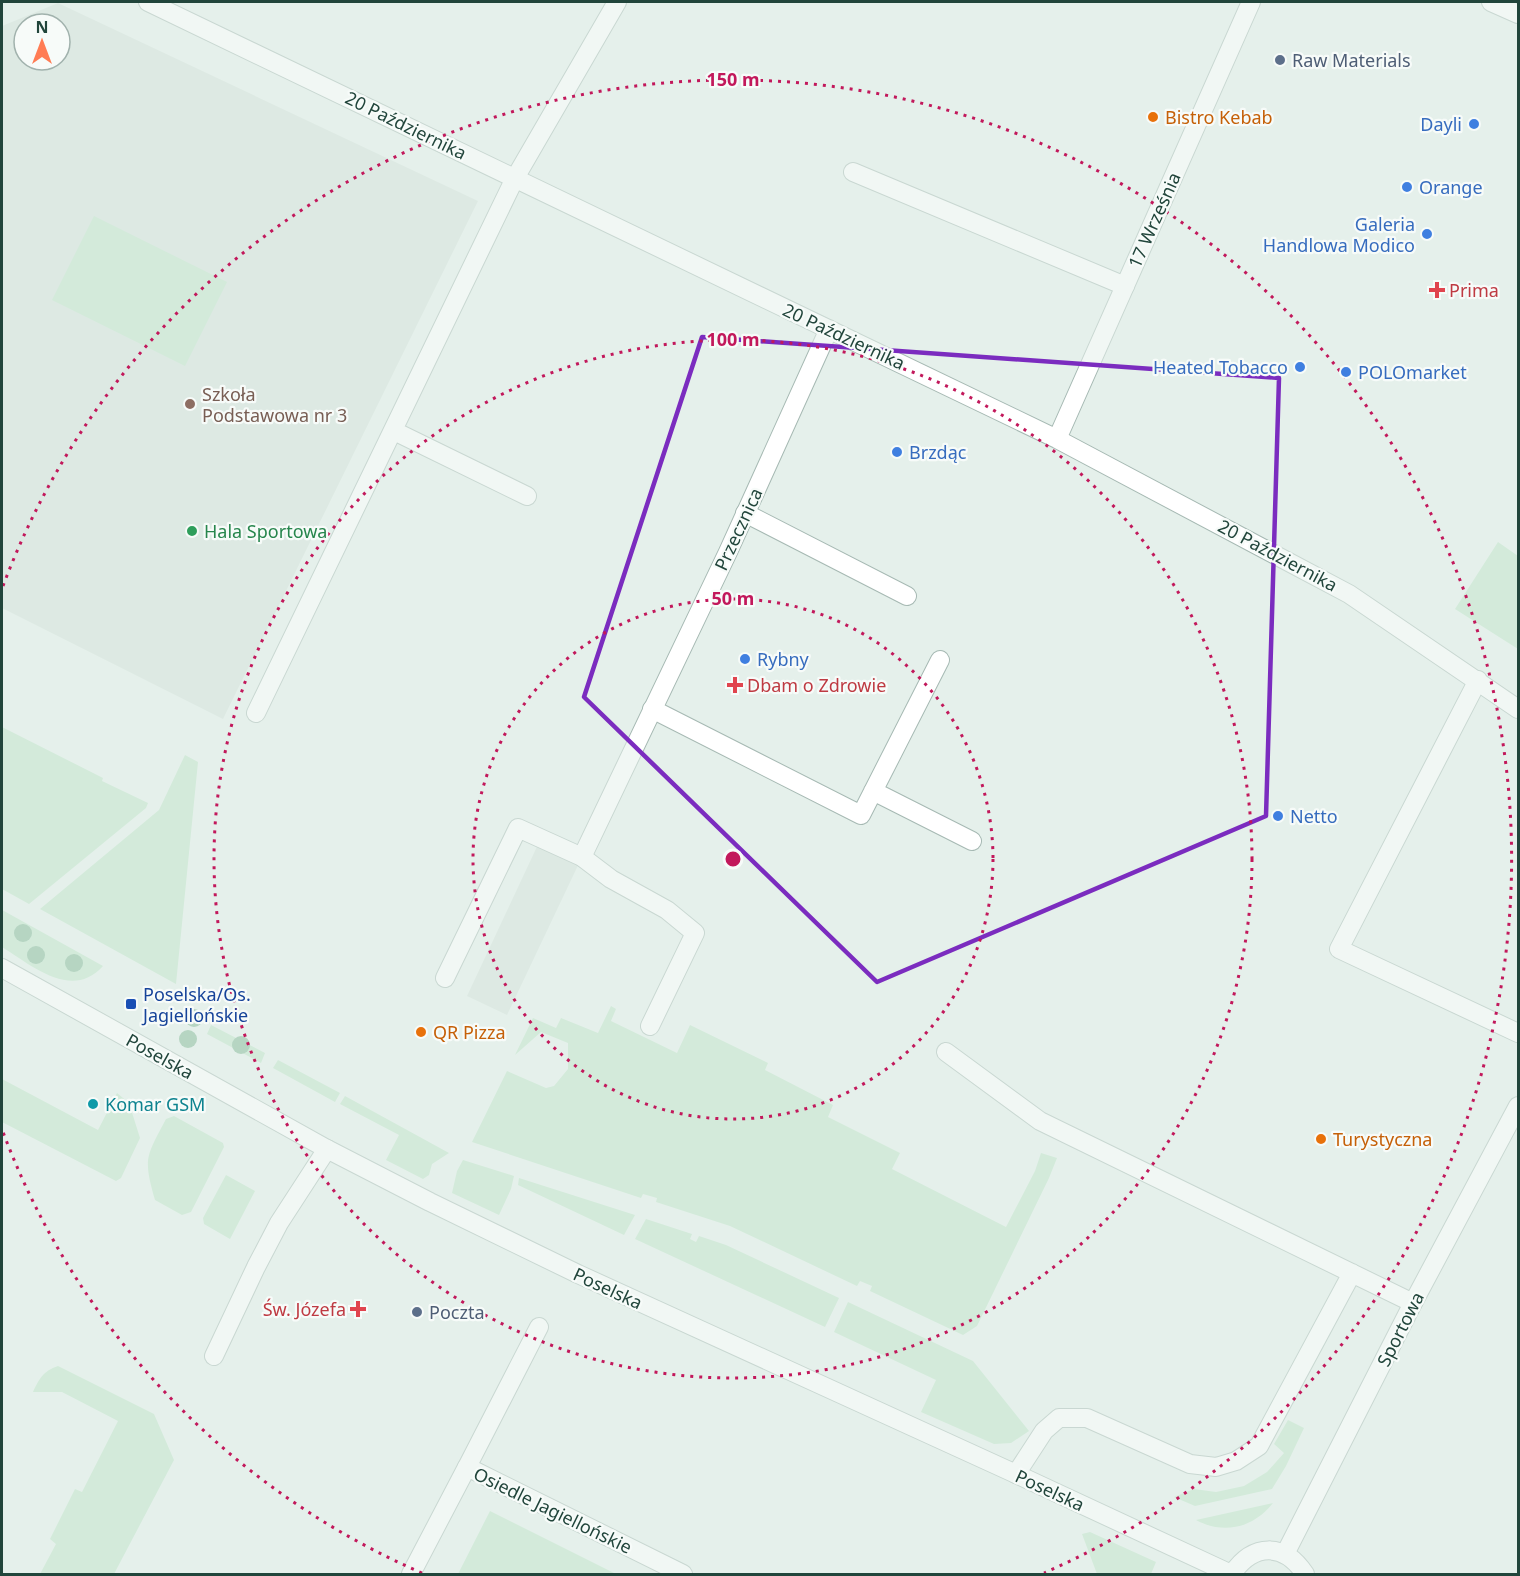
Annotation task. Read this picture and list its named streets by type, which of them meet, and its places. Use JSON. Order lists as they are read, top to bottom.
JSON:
{
  "streets": {
    "street": [
      "20 Października",
      "17 Września",
      "Przecznica",
      "Poselska",
      "Sportowa",
      "Osiedle Jagiellońskie"
    ]
  },
  "crossings": [
    ["20 Października", "17 Września"],
    ["20 Października", "Przecznica"]
  ],
  "places": {
    "other": [
      "Raw Materials",
      "Bistro Kebab",
      "Dayli",
      "Orange",
      "Galeria Handlowa Modico",
      "Heated Tobacco",
      "POLOmarket",
      "Szkoła Podstawowa nr 3",
      "Brzdąc",
      "Hala Sportowa",
      "Rybny",
      "Netto",
      "QR Pizza",
      "Komar GSM",
      "Turystyczna",
      "Poczta"
    ],
    "health": ["Prima", "Dbam o Zdrowie", "Św. Józefa"],
    "transit": ["Poselska/Os. Jagiellońskie"]
  },
  "north": "top",
  "rings": ["150 m", "100 m", "50 m"]
}
